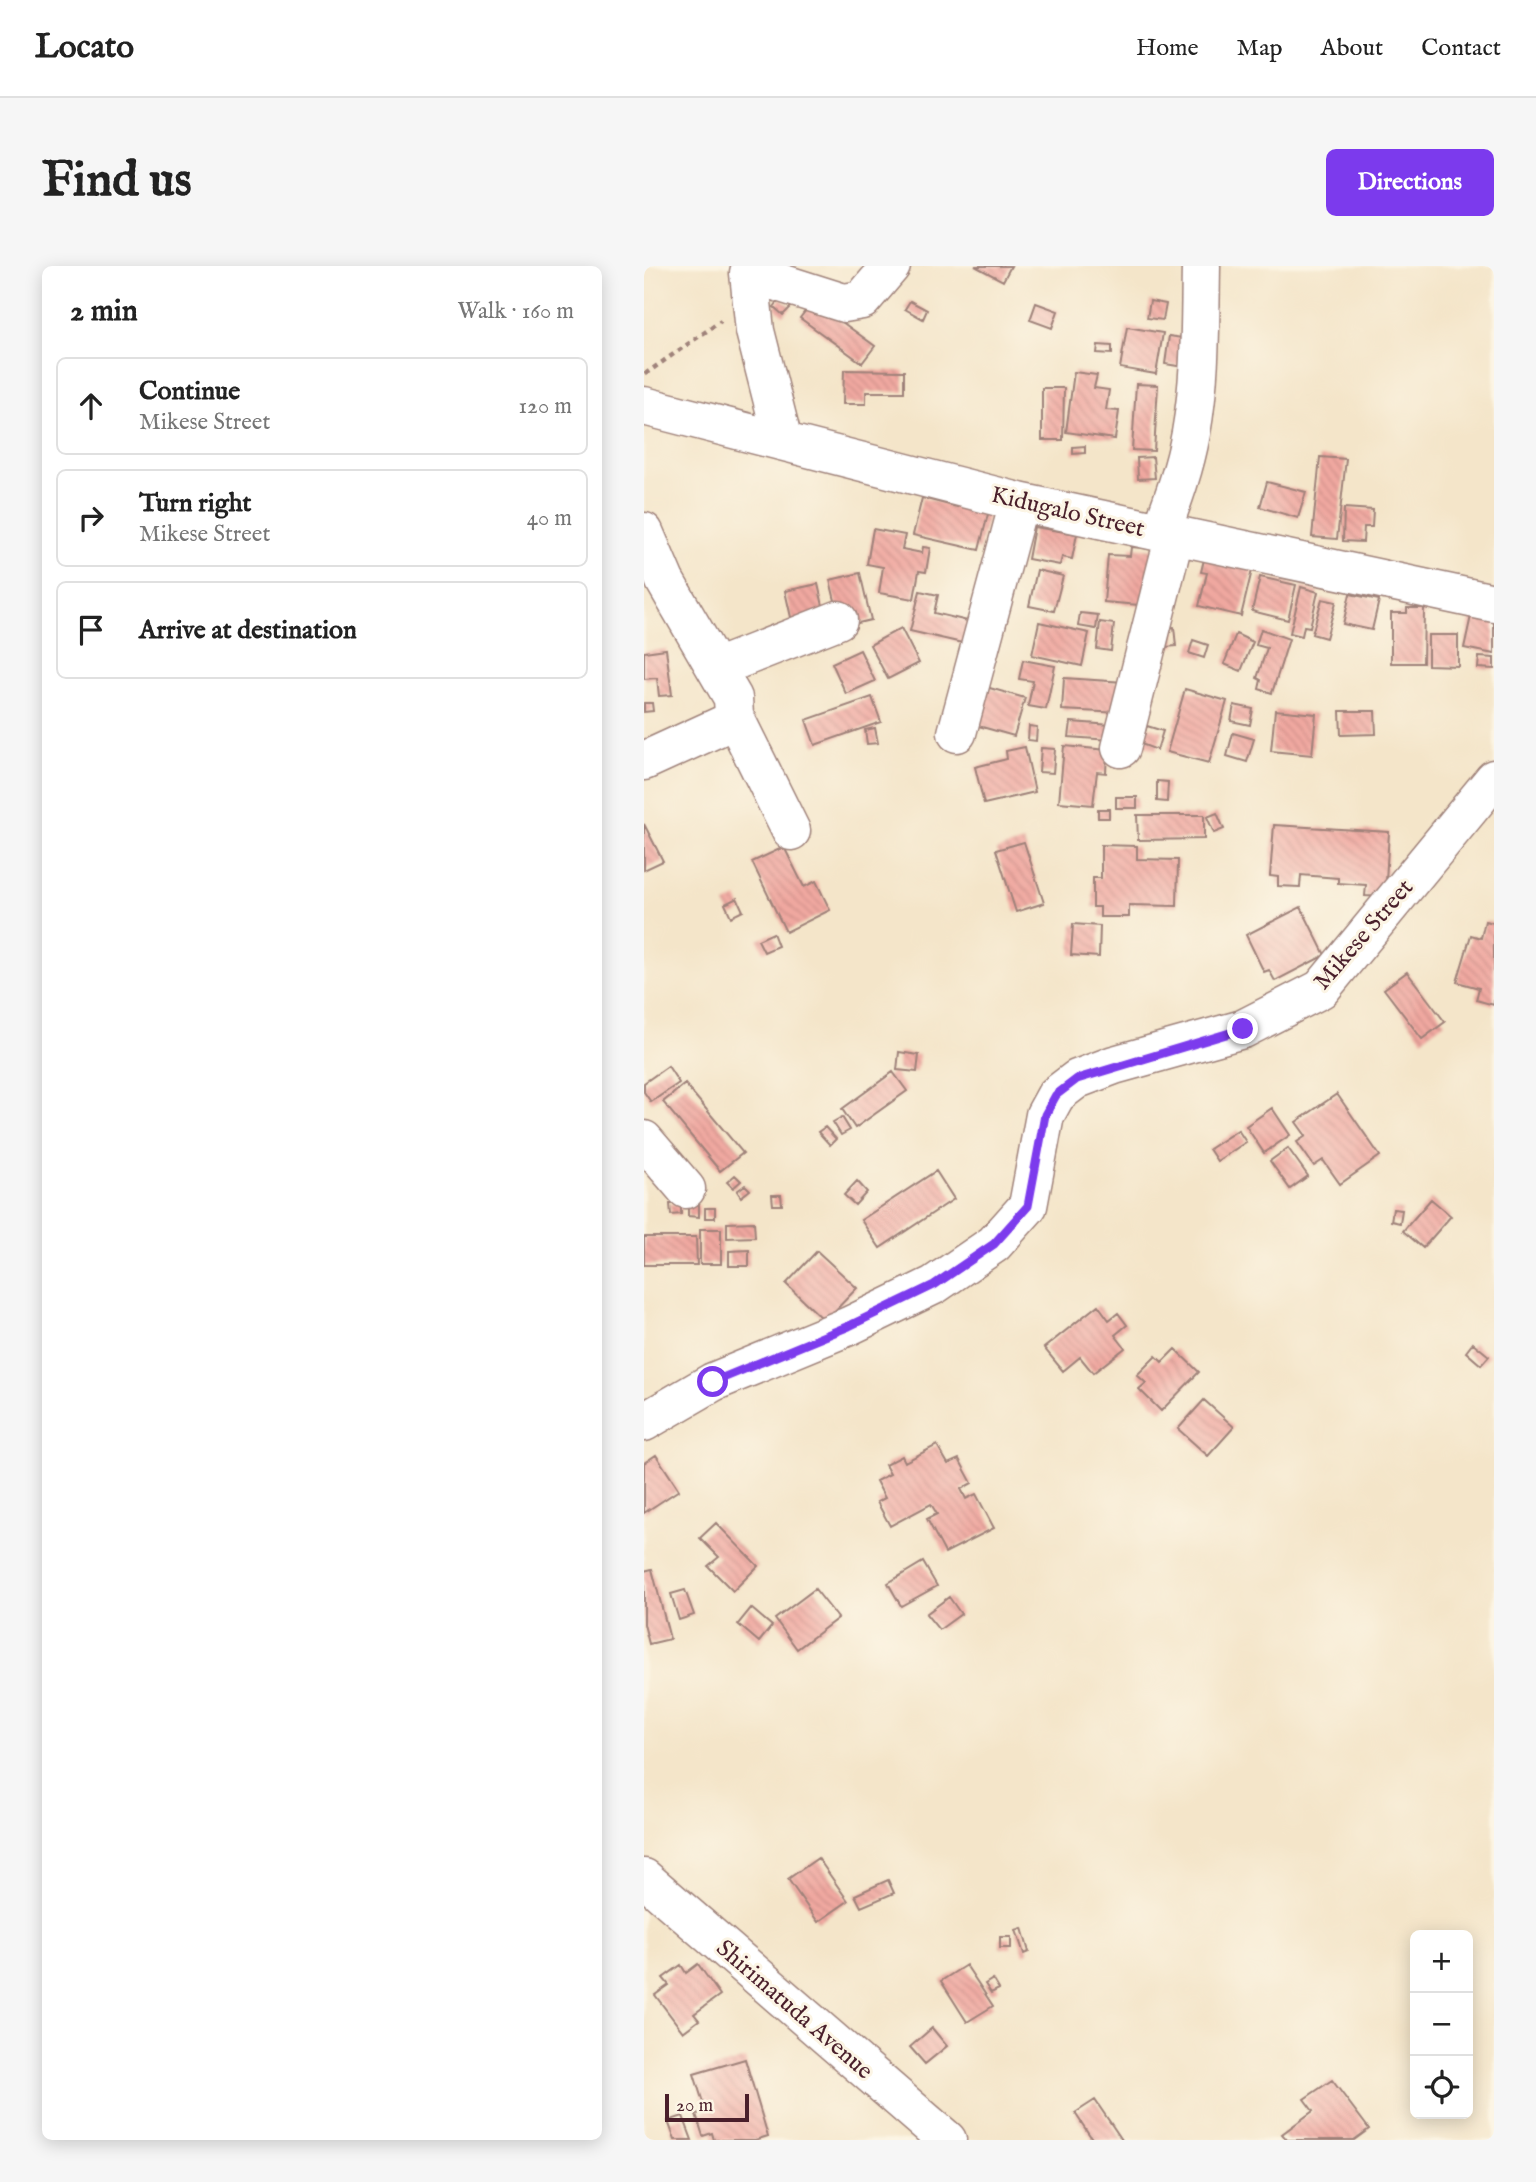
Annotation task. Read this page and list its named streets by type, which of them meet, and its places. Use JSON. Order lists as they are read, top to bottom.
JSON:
{
  "streets": {
    "street": ["Kidugalo Street", "Mikese Street", "Shirimatuda Avenue"]
  },
  "scale_bar": "20 m",
  "page": {
    "header": "Locato",
    "nav": [
      "Home",
      "Map",
      "About",
      "Contact"
    ],
    "buttons": "Directions",
    "title": "Find us",
    "heading": ["2 min", "Walk · 160 m"],
    "list": [
      ["Continue", "Mikese Street", "120 m"],
      ["Turn right", "Mikese Street", "40 m"],
      "Arrive at destination"
    ],
    "map_buttons": ["+", "−"],
    "scale": "20 m"
  }
}
